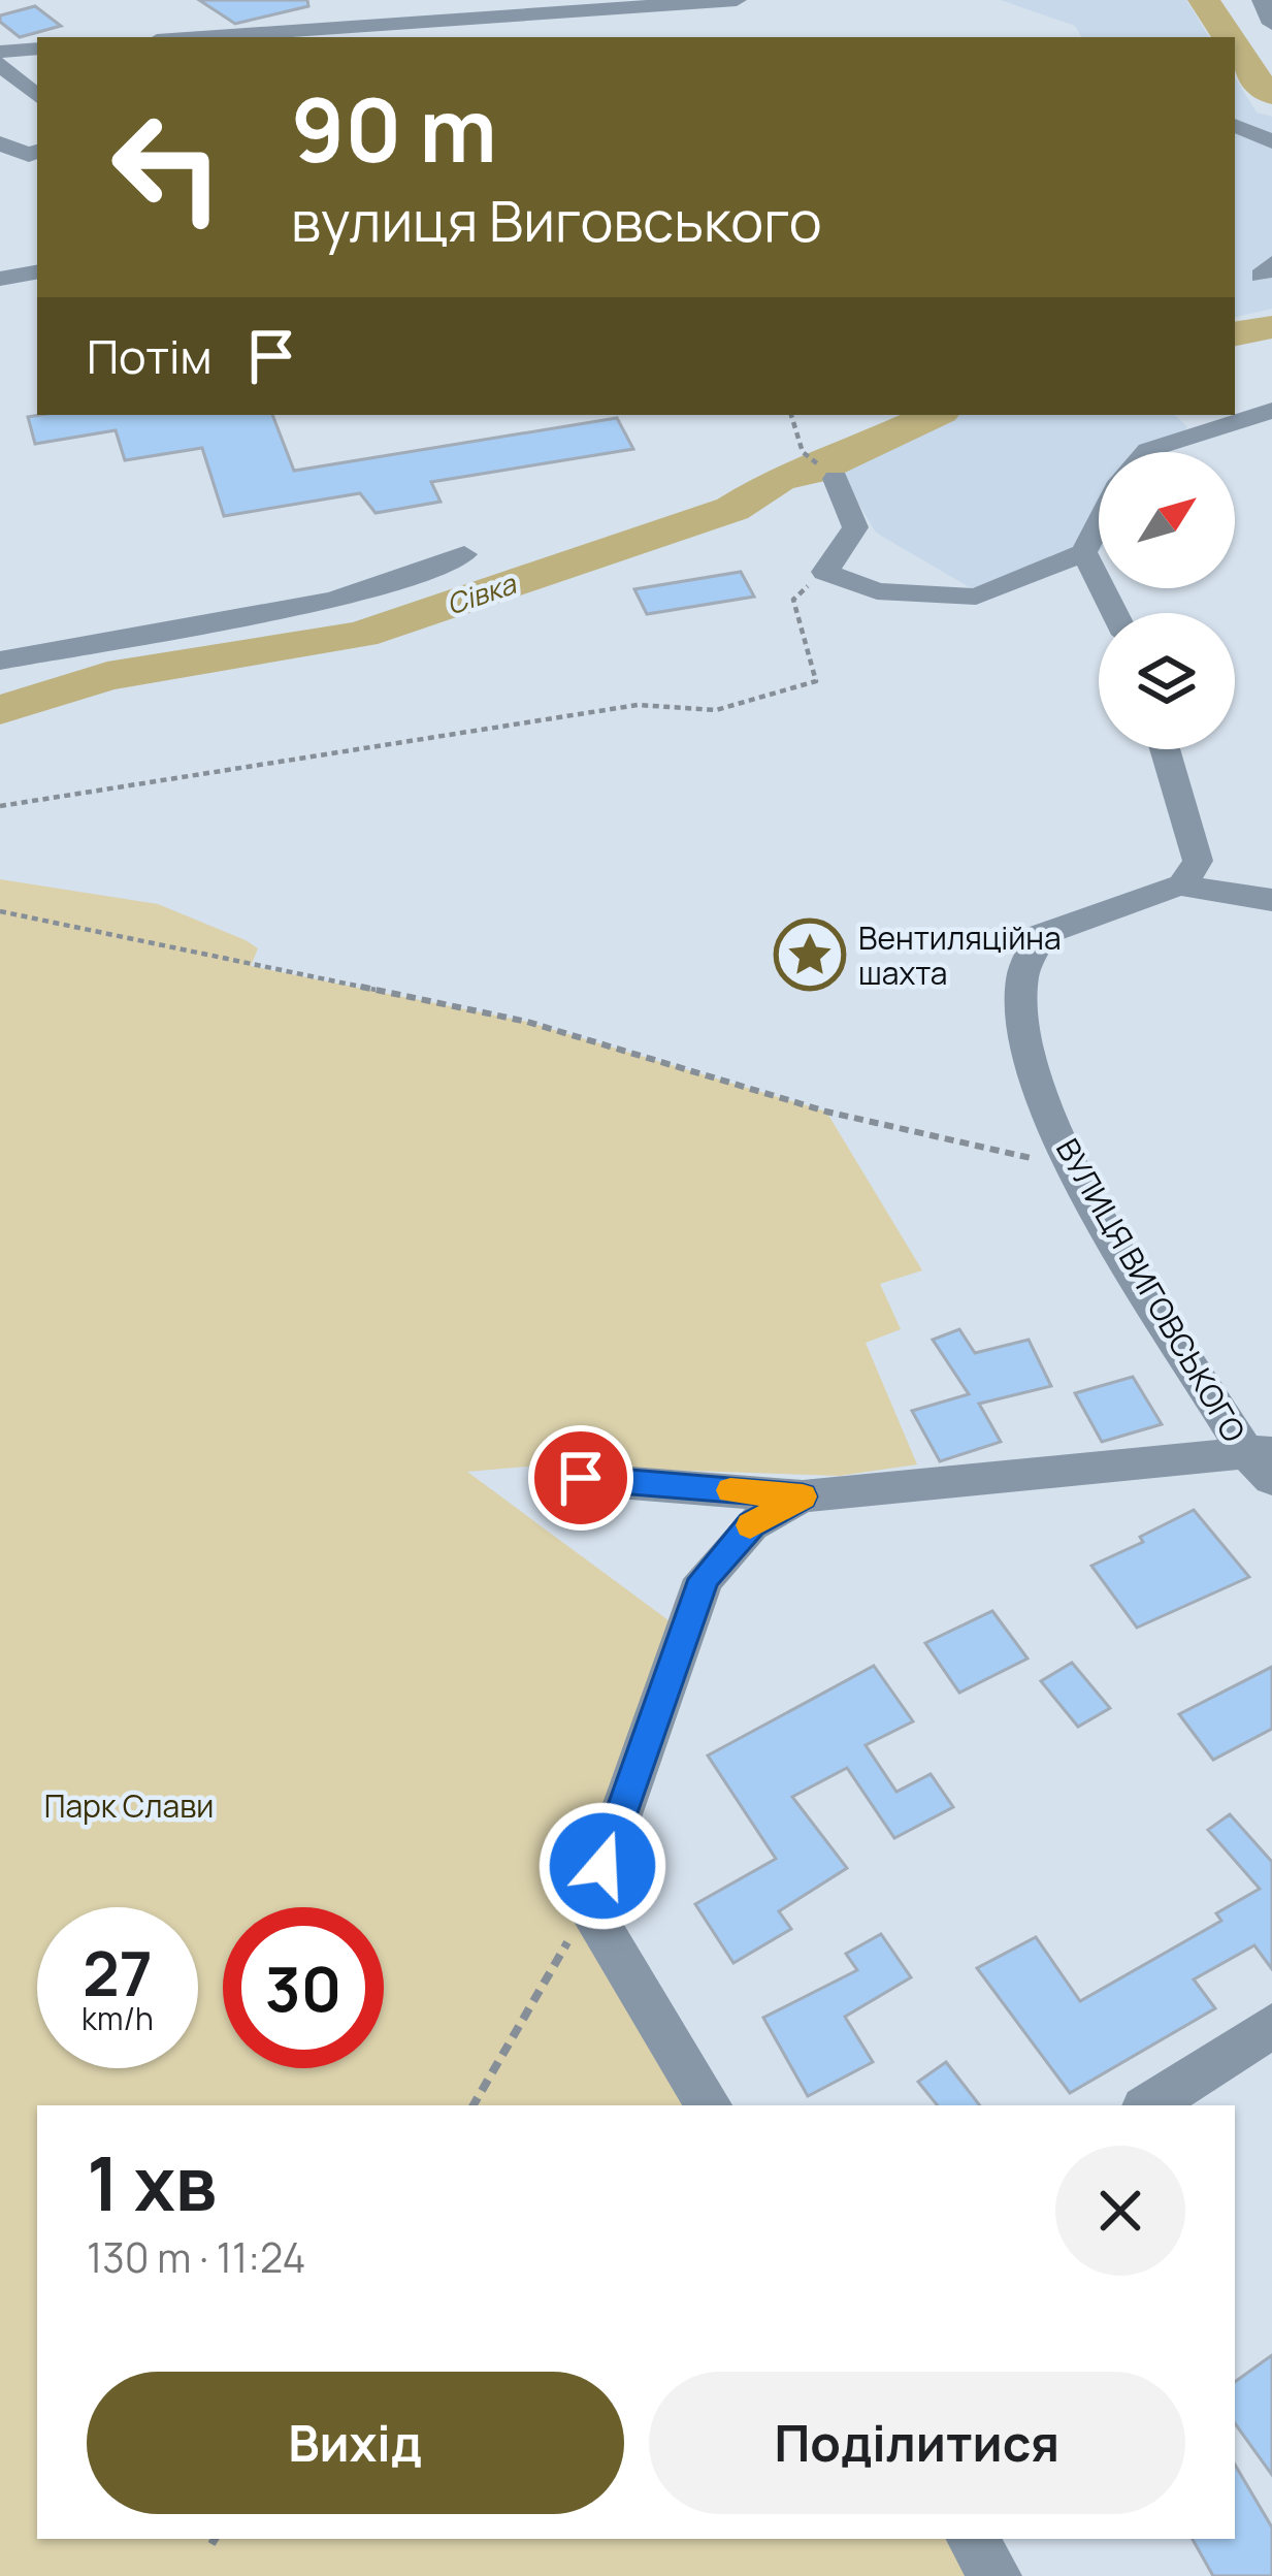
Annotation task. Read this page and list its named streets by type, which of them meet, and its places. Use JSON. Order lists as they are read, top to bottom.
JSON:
{
  "streets": {
    "street": ["ВУЛИЦЯ ВИГОВСЬКОГО"]
  },
  "water": ["Сівка"],
  "parks": ["Парк Слави"],
  "places": {
    "place": ["Вентиляційна шахта"]
  },
  "north": "top right",
  "page": {
    "turn": ["90 m", "вулиця Виговського"],
    "then": "Потім",
    "speed": "27 km/h",
    "limit": "30",
    "heading": ["1 хв", "130 m · 11:24"],
    "buttons": ["Вихід", "Поділитися"]
  }
}
